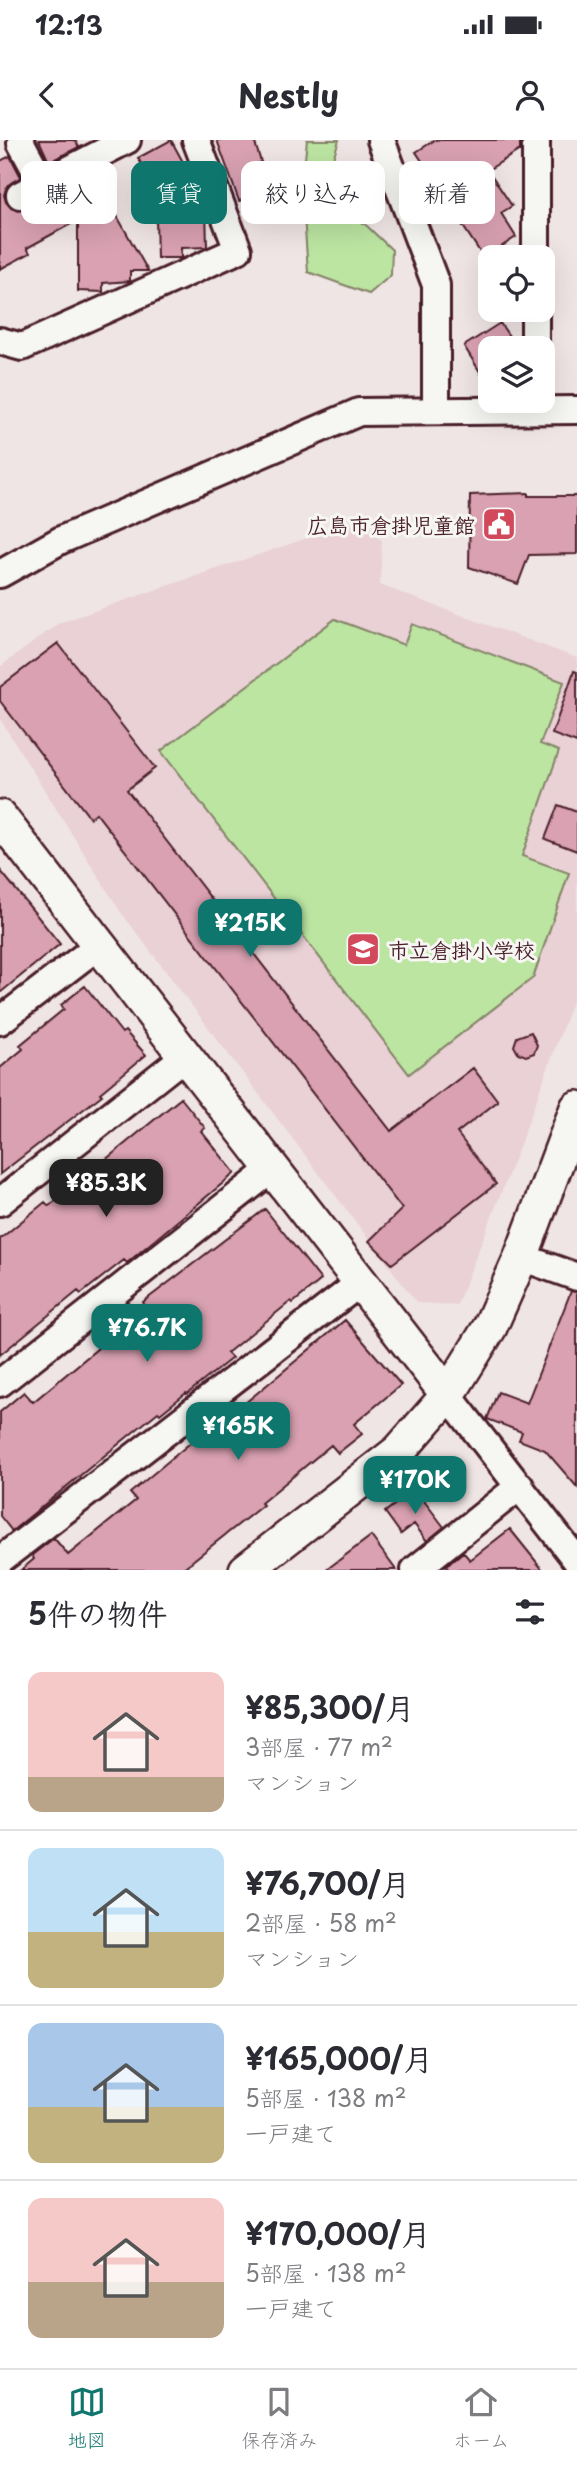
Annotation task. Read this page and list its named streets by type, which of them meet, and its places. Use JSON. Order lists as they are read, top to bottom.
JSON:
{
  "places": {
    "public building": ["広島市倉掛児童館"],
    "school or university": ["市立倉掛小学校"]
  },
  "page": {
    "status": "12:13",
    "header": "Nestly",
    "chip": [
      "購入",
      "賃貸",
      "絞り込み",
      "新着"
    ],
    "price": [
      "¥215K",
      "¥85.3K",
      "¥76.7K",
      "¥165K",
      "¥170K"
    ],
    "heading": "5件の物件",
    "list": [
      {
        "name": "¥85,300/月",
        "note": "3部屋 · 77 m² · マンション"
      },
      {
        "name": "¥76,700/月",
        "note": "2部屋 · 58 m² · マンション"
      },
      {
        "name": "¥165,000/月",
        "note": "5部屋 · 138 m² · 一戸建て"
      },
      {
        "name": "¥170,000/月",
        "note": "5部屋 · 138 m² · 一戸建て"
      }
    ],
    "tabs": ["地図", "保存済み", "ホーム"]
  }
}
